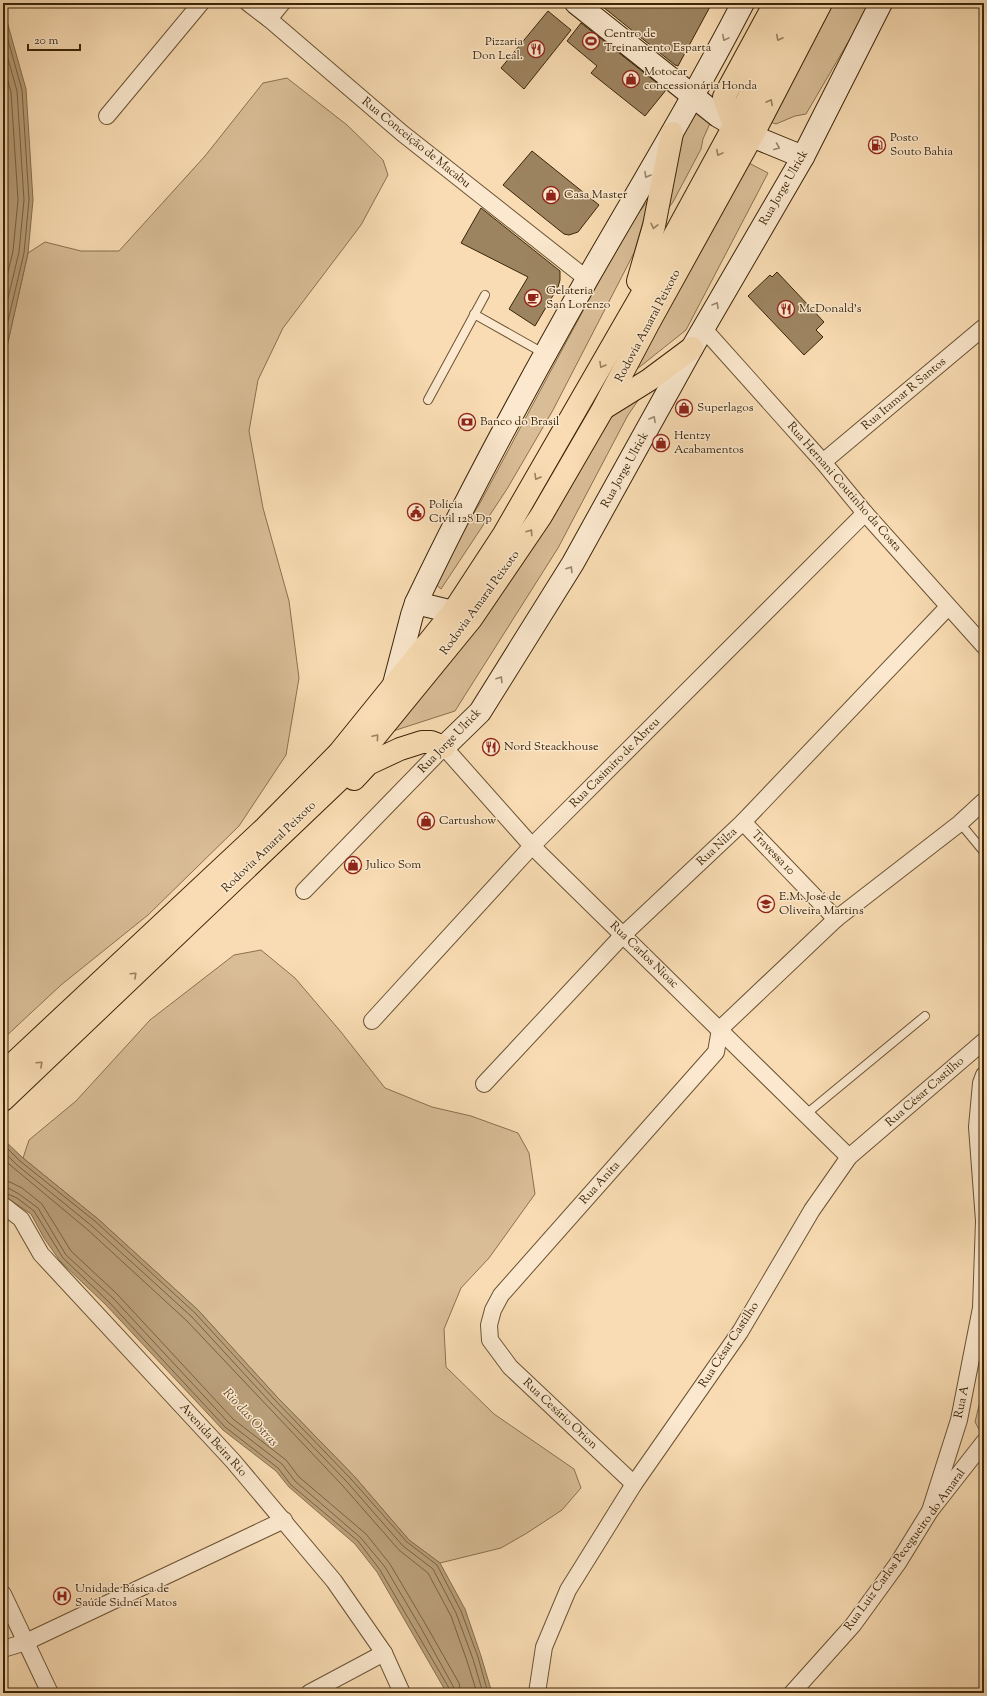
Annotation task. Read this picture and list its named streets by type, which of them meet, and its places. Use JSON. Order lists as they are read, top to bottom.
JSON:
{
  "streets": {
    "highway": ["Rodovia Amaral Peixoto"],
    "main road": ["Rua Jorge Ulrick"],
    "street": [
      "Rua Conceição de Macabu",
      "Rua Itamar R Santos",
      "Rua Hernani Coutinho da Costa",
      "Rua Casimiro de Abreu",
      "Rua Nilza",
      "Travessa 10",
      "Rua Carlos Nioac",
      "Rua César Castilho",
      "Rua Anita",
      "Rua A",
      "Rua Cesário Orion",
      "Avenida Beira Rio",
      "Rua Luiz Carlos Pecegueiro do Amaral"
    ]
  },
  "crossings": [
    ["Rua Jorge Ulrick", "Rua Hernani Coutinho da Costa"],
    ["Rua Jorge Ulrick", "Rua Carlos Nioac"],
    ["Rua Itamar R Santos", "Rua Hernani Coutinho da Costa"],
    ["Rua Hernani Coutinho da Costa", "Rua Casimiro de Abreu"],
    ["Rua Hernani Coutinho da Costa", "Rua Nilza"],
    ["Rua Casimiro de Abreu", "Rua Carlos Nioac"],
    ["Rua Nilza", "Travessa 10"],
    ["Rua Nilza", "Rua Carlos Nioac"],
    ["Rua Carlos Nioac", "Rua César Castilho"],
    ["Rua Carlos Nioac", "Rua Anita"],
    ["Rua César Castilho", "Rua Cesário Orion"],
    ["Rua Anita", "Rua Cesário Orion"],
    ["Rua A", "Rua Luiz Carlos Pecegueiro do Amaral"]
  ],
  "water": ["Rio das Ostras"],
  "places": {
    "sports": ["Centro de Treinamento Esparta"],
    "restaurant": ["Pizzaria Don Leal.", "McDonald's", "Nord Steackhouse"],
    "shop": [
      "Motocar concessionária Honda",
      "Casa Master",
      "Superlagos",
      "Hentzy Acabamentos",
      "Cartushow",
      "Julico Som"
    ],
    "fuel station": ["Posto Souto Bahia"],
    "cafe": ["Gelateria San Lorenzo"],
    "bank": ["Banco do Brasil"],
    "public building": ["Polícia Civil 128 Dp"],
    "school or university": ["E.M. José de Oliveira Martins"],
    "hospital": ["Unidade Básica de Saúde Sidnei Matos"]
  },
  "scale_bar": "20 m"
}
